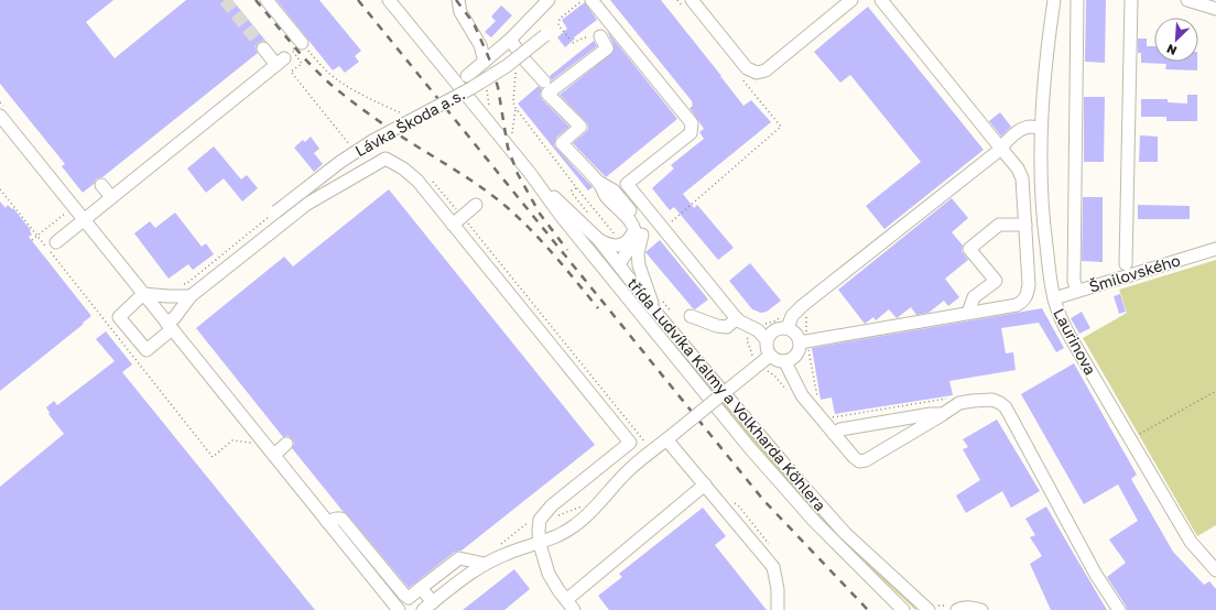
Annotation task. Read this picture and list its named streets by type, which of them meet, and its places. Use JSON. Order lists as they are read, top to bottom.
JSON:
{
  "streets": {
    "street": [
      "Lávka Škoda a.s.",
      "Šmilovského",
      "Laurinova",
      "třída Ludvíka Kalmy a Volkharda Köhlera"
    ]
  },
  "crossings": [
    ["Šmilovského", "Laurinova"]
  ],
  "north": "bottom left"
}
